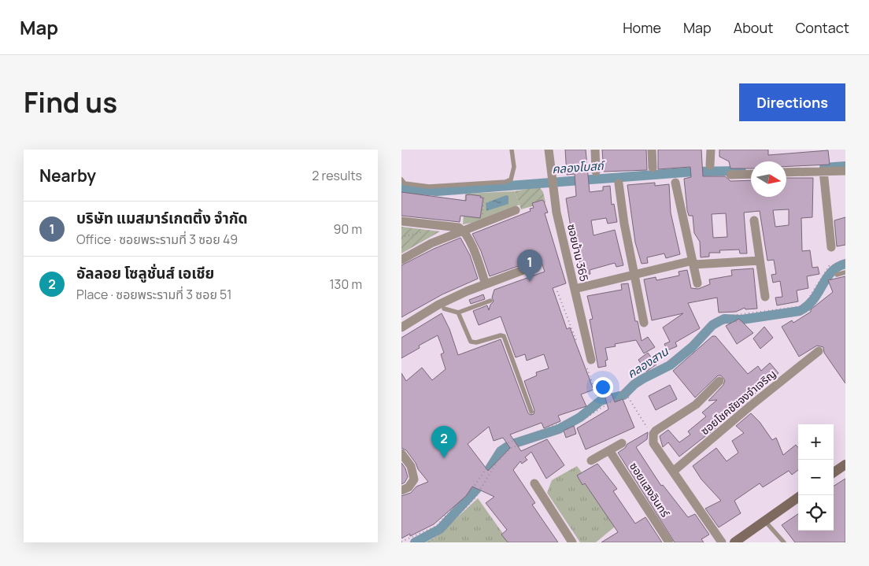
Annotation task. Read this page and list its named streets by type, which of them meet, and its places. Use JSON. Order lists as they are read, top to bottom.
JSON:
{
  "streets": {
    "street": ["ซอยบ้าน 365", "ซอยโชคชัยจงจำเจริญ", "ซอยแสงอินทร์"]
  },
  "water": ["คลองโบสถ์", "คลองสาน"],
  "north": "right",
  "page": {
    "header": "Map",
    "nav": [
      "Home",
      "Map",
      "About",
      "Contact"
    ],
    "title": "Find us",
    "buttons": "Directions",
    "heading": ["Nearby", "2 results"],
    "list": [
      {
        "mark": "1",
        "name": "บริษัท แมสมาร์เกตติ้ง จำกัด",
        "note": "Office · ซอยพระรามที่ 3 ซอย 49",
        "value": "90 m"
      },
      {
        "mark": "2",
        "name": "อัลลอย โซลูชั่นส์ เอเชีย",
        "note": "Place · ซอยพระรามที่ 3 ซอย 51",
        "value": "130 m"
      }
    ],
    "pins": ["1", "2"],
    "map_buttons": ["+", "−"]
  }
}
